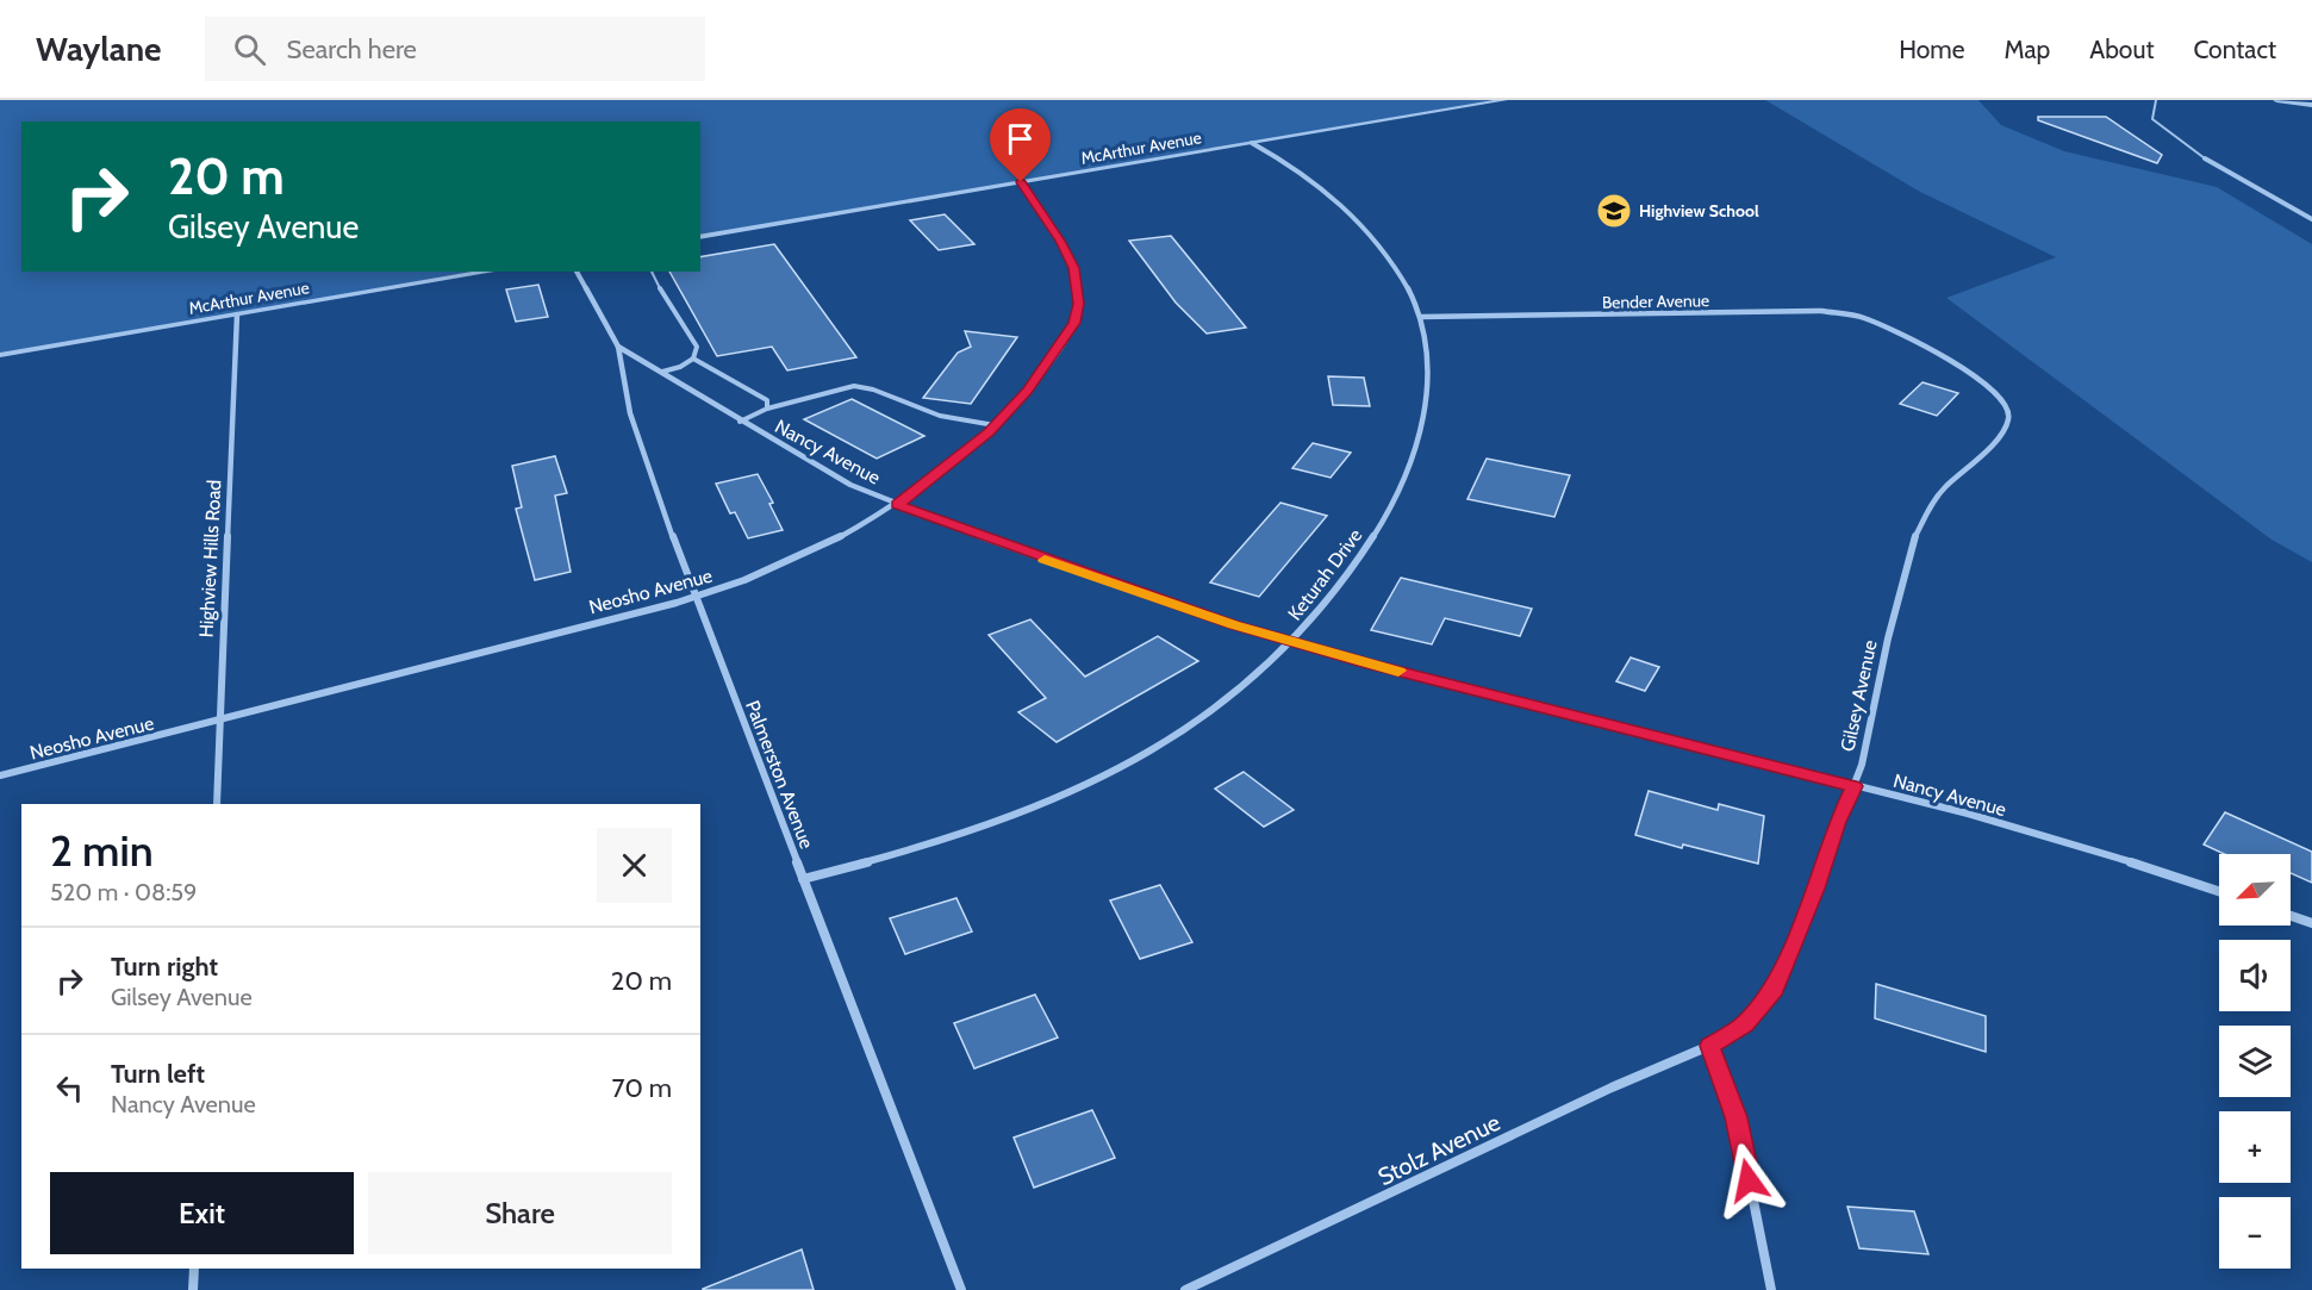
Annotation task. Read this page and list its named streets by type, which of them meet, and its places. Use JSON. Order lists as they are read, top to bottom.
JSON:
{
  "streets": {
    "street": [
      "McArthur Avenue",
      "Bender Avenue",
      "Nancy Avenue",
      "Highview Hills Road",
      "Keturah Drive",
      "Neosho Avenue",
      "Gilsey Avenue",
      "Palmerston Avenue",
      "Stolz Avenue"
    ]
  },
  "crossings": [
    ["McArthur Avenue", "Highview Hills Road"],
    ["McArthur Avenue", "Keturah Drive"],
    ["McArthur Avenue", "Neosho Avenue"],
    ["Bender Avenue", "Keturah Drive"],
    ["Bender Avenue", "Gilsey Avenue"],
    ["Nancy Avenue", "Keturah Drive"],
    ["Nancy Avenue", "Neosho Avenue"],
    ["Nancy Avenue", "Gilsey Avenue"],
    ["Nancy Avenue", "Palmerston Avenue"],
    ["Highview Hills Road", "Neosho Avenue"],
    ["Keturah Drive", "Palmerston Avenue"],
    ["Neosho Avenue", "Palmerston Avenue"],
    ["Gilsey Avenue", "Stolz Avenue"]
  ],
  "places": {
    "school or university": ["Highview School"]
  },
  "north": "bottom left",
  "page": {
    "header": "Waylane",
    "search": "Search here",
    "nav": [
      "Home",
      "Map",
      "About",
      "Contact"
    ],
    "turn": ["20 m", "Gilsey Avenue"],
    "heading": ["2 min", "520 m · 08:59"],
    "map_buttons": ["+", "−"],
    "list": [
      {
        "name": "Turn right",
        "note": "Gilsey Avenue",
        "value": "20 m"
      },
      {
        "name": "Turn left",
        "note": "Nancy Avenue",
        "value": "70 m"
      }
    ],
    "buttons": ["Exit", "Share"]
  }
}
